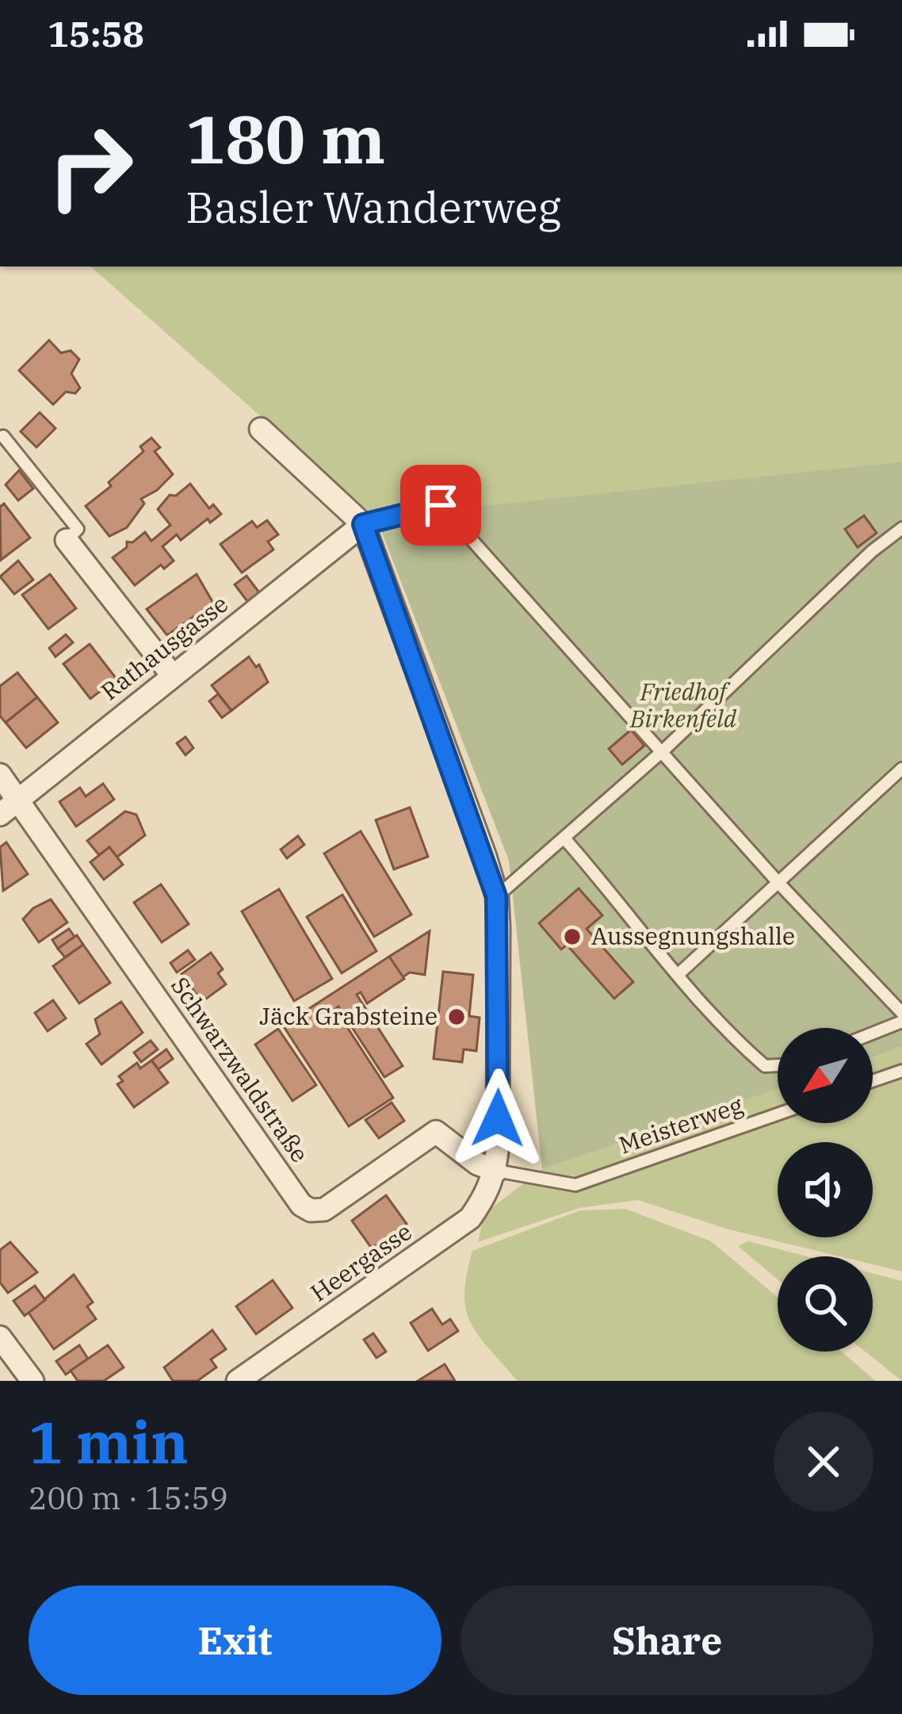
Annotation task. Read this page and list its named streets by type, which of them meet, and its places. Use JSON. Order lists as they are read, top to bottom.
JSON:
{
  "streets": {
    "street": ["Rathausgasse", "Schwarzwaldstraße", "Heergasse"],
    "lane": ["Meisterweg"]
  },
  "crossings": [
    ["Rathausgasse", "Schwarzwaldstraße"],
    ["Schwarzwaldstraße", "Meisterweg"],
    ["Schwarzwaldstraße", "Heergasse"],
    ["Meisterweg", "Heergasse"]
  ],
  "parks": ["Friedhof Birkenfeld"],
  "places": ["Aussegnungshalle", "Jäck Grabsteine"],
  "north": "bottom left",
  "page": {
    "status": "15:58",
    "turn": ["180 m", "Basler Wanderweg"],
    "heading": ["1 min", "200 m · 15:59"],
    "buttons": ["Exit", "Share"]
  }
}
